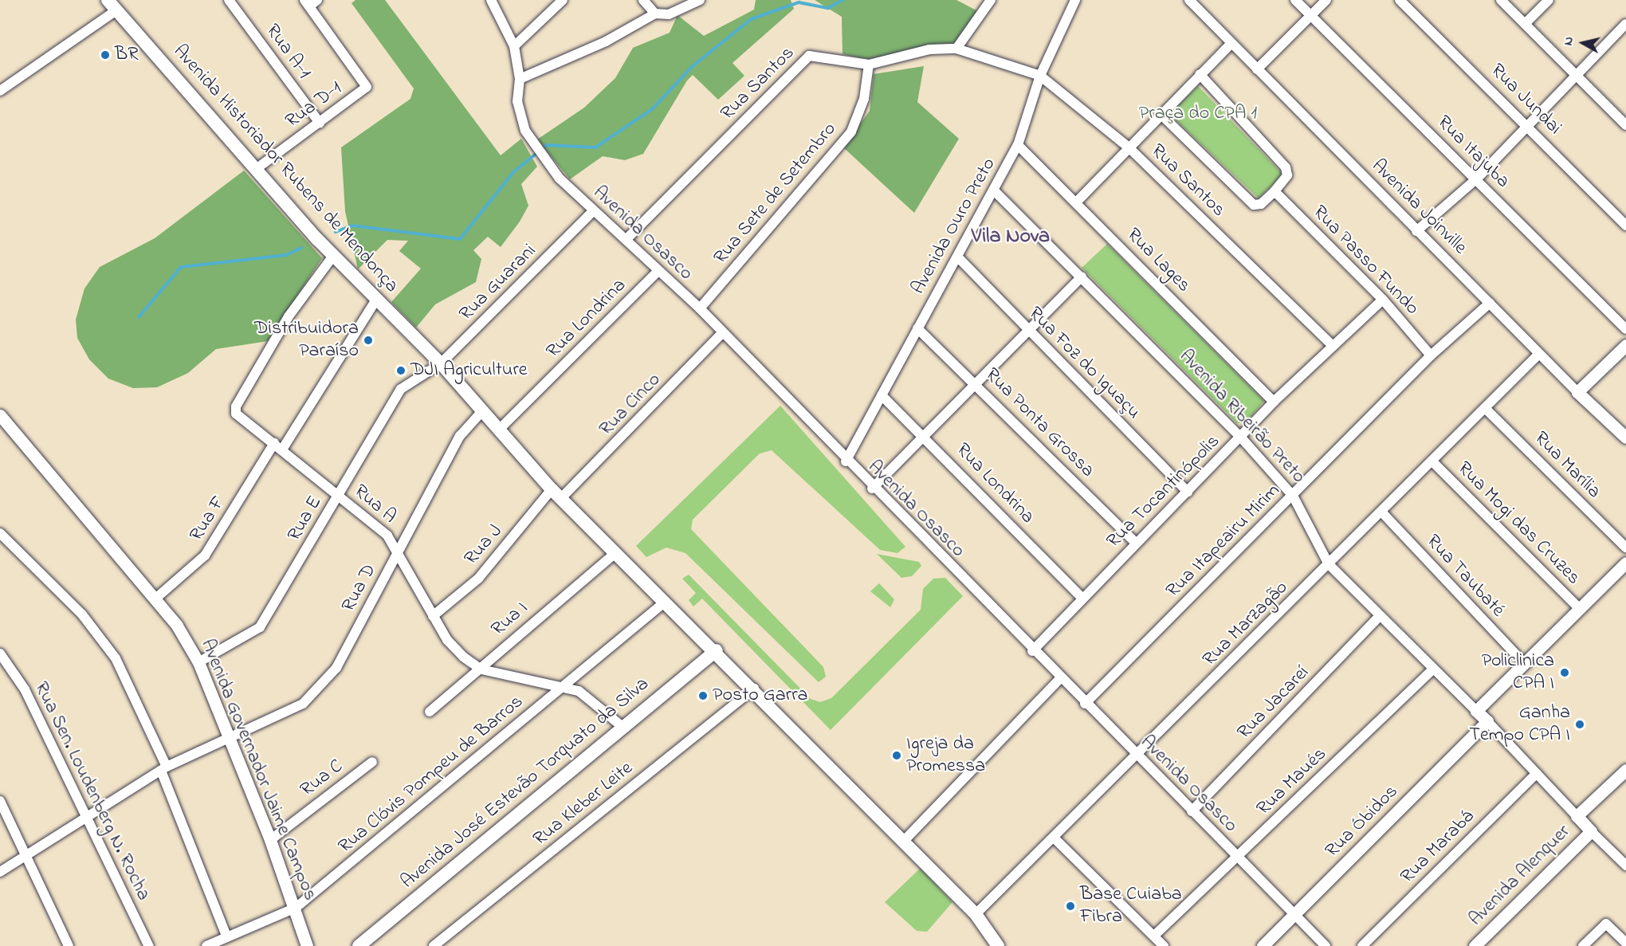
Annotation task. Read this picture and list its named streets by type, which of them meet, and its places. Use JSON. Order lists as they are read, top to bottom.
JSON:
{
  "streets": {
    "main road": ["Avenida Historiador Rubens de Mendonça", "Avenida José Estevão Torquato da Silva"],
    "street": [
      "Rua A-1",
      "Rua Santos",
      "Rua Jundai",
      "Rua D-1",
      "Rua Itajuba",
      "Rua Sete de Setembro",
      "Avenida Joinville",
      "Avenida Ouro Preto",
      "Avenida Osasco",
      "Rua Lages",
      "Rua Passo Fundo",
      "Rua Guarani",
      "Rua Londrina",
      "Rua Foz do Iguaçu",
      "Rua Cinco",
      "Avenida Ribeirão Preto",
      "Rua Ponta Grossa",
      "Rua Marília",
      "Rua Tocantinópolis",
      "Rua A",
      "Rua F",
      "Rua E",
      "Rua Mogi das Cruzes",
      "Rua Itapeairu Mirim",
      "Rua J",
      "Rua Taubaté",
      "Rua D",
      "Rua I",
      "Rua Marzagão",
      "Rua Jacareí",
      "Avenida Governador Jaime Campos",
      "Rua Clóvis Pompeu de Barros",
      "Rua C",
      "Rua Maués",
      "Rua Sen. Loudenberg N. Rocha",
      "Rua Kleber Leite",
      "Rua Óbidos",
      "Rua Marabá",
      "Avenida Alenquer"
    ]
  },
  "crossings": [
    ["Rua A-1", "Rua D-1"],
    ["Rua Santos", "Rua Sete de Setembro"],
    ["Rua Santos", "Avenida Ouro Preto"],
    ["Rua Santos", "Avenida Osasco"],
    ["Rua Santos", "Rua Tocantinópolis"],
    ["Rua D-1", "Avenida Historiador Rubens de Mendonça"],
    ["Avenida Historiador Rubens de Mendonça", "Rua Guarani"],
    ["Avenida Historiador Rubens de Mendonça", "Rua Londrina"],
    ["Avenida Historiador Rubens de Mendonça", "Rua Cinco"],
    ["Avenida Historiador Rubens de Mendonça", "Rua A"],
    ["Avenida Historiador Rubens de Mendonça", "Rua J"],
    ["Avenida Historiador Rubens de Mendonça", "Rua D"],
    ["Avenida Historiador Rubens de Mendonça", "Rua I"],
    ["Avenida Historiador Rubens de Mendonça", "Rua Marzagão"],
    ["Avenida Historiador Rubens de Mendonça", "Rua Clóvis Pompeu de Barros"],
    ["Avenida Historiador Rubens de Mendonça", "Avenida José Estevão Torquato da Silva"],
    ["Avenida Historiador Rubens de Mendonça", "Rua Kleber Leite"],
    ["Rua Sete de Setembro", "Avenida Osasco"],
    ["Avenida Joinville", "Rua Itapeairu Mirim"],
    ["Avenida Joinville", "Rua Marzagão"],
    ["Avenida Ouro Preto", "Avenida Osasco"],
    ["Avenida Ouro Preto", "Rua Lages"],
    ["Avenida Ouro Preto", "Rua Londrina"],
    ["Avenida Ouro Preto", "Rua Foz do Iguaçu"],
    ["Avenida Ouro Preto", "Avenida Ribeirão Preto"],
    ["Avenida Ouro Preto", "Rua Ponta Grossa"],
    ["Avenida Osasco", "Rua Guarani"],
    ["Avenida Osasco", "Rua Londrina"],
    ["Avenida Osasco", "Rua Cinco"],
    ["Avenida Osasco", "Rua Tocantinópolis"],
    ["Avenida Osasco", "Rua Itapeairu Mirim"],
    ["Avenida Osasco", "Rua Marzagão"],
    ["Avenida Osasco", "Rua Jacareí"],
    ["Avenida Osasco", "Rua Maués"],
    ["Avenida Osasco", "Rua Óbidos"],
    ["Rua Lages", "Rua Tocantinópolis"],
    ["Rua Passo Fundo", "Rua Tocantinópolis"],
    ["Rua Passo Fundo", "Rua Itapeairu Mirim"],
    ["Rua Guarani", "Rua E"],
    ["Rua Londrina", "Rua Tocantinópolis"],
    ["Rua Foz do Iguaçu", "Rua Tocantinópolis"],
    ["Rua Cinco", "Rua J"],
    ["Avenida Ribeirão Preto", "Rua Tocantinópolis"],
    ["Avenida Ribeirão Preto", "Rua Itapeairu Mirim"],
    ["Avenida Ribeirão Preto", "Rua Marzagão"],
    ["Avenida Ribeirão Preto", "Rua Jacareí"],
    ["Avenida Ribeirão Preto", "Rua Maués"],
    ["Avenida Ribeirão Preto", "Rua Óbidos"],
    ["Avenida Ribeirão Preto", "Rua Marabá"],
    ["Avenida Ribeirão Preto", "Avenida Alenquer"],
    ["Rua Ponta Grossa", "Rua Tocantinópolis"],
    ["Rua Marília", "Rua Marzagão"],
    ["Rua A", "Rua F"],
    ["Rua A", "Rua E"],
    ["Rua A", "Rua J"],
    ["Rua A", "Rua D"],
    ["Rua A", "Rua I"],
    ["Rua F", "Avenida Governador Jaime Campos"],
    ["Rua E", "Avenida Governador Jaime Campos"],
    ["Rua Mogi das Cruzes", "Rua Marzagão"],
    ["Rua Taubaté", "Rua Marzagão"],
    ["Rua D", "Avenida Governador Jaime Campos"],
    ["Rua D", "Rua Sen. Loudenberg N. Rocha"],
    ["Avenida Governador Jaime Campos", "Rua Clóvis Pompeu de Barros"],
    ["Avenida Governador Jaime Campos", "Rua C"]
  ],
  "districts": ["Vila Nova"],
  "parks": ["Praça do CPA 1"],
  "places": [
    "BR",
    "Distribuidora Paraíso",
    "DJI Agriculture",
    "Policlinica CPA I",
    "Posto Garra",
    "Ganha Tempo CPA I",
    "Igreja da Promessa",
    "Base Cuiaba Fibra"
  ],
  "north": "left"
}
